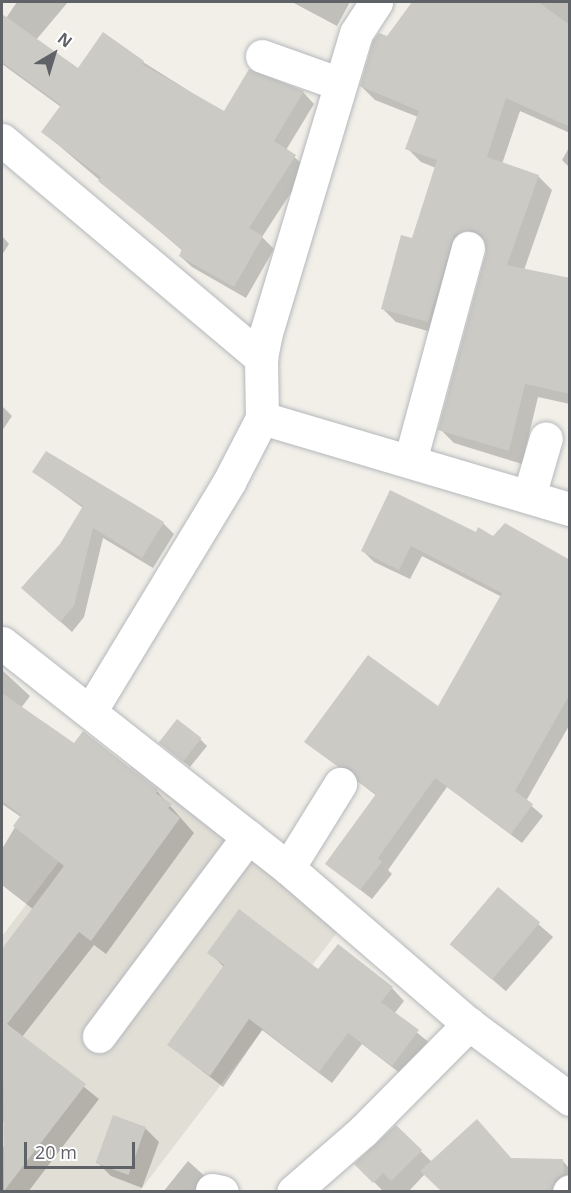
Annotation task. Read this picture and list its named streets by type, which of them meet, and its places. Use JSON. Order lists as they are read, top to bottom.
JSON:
{
  "scale_bar": "20 m",
  "north": "top right"
}
